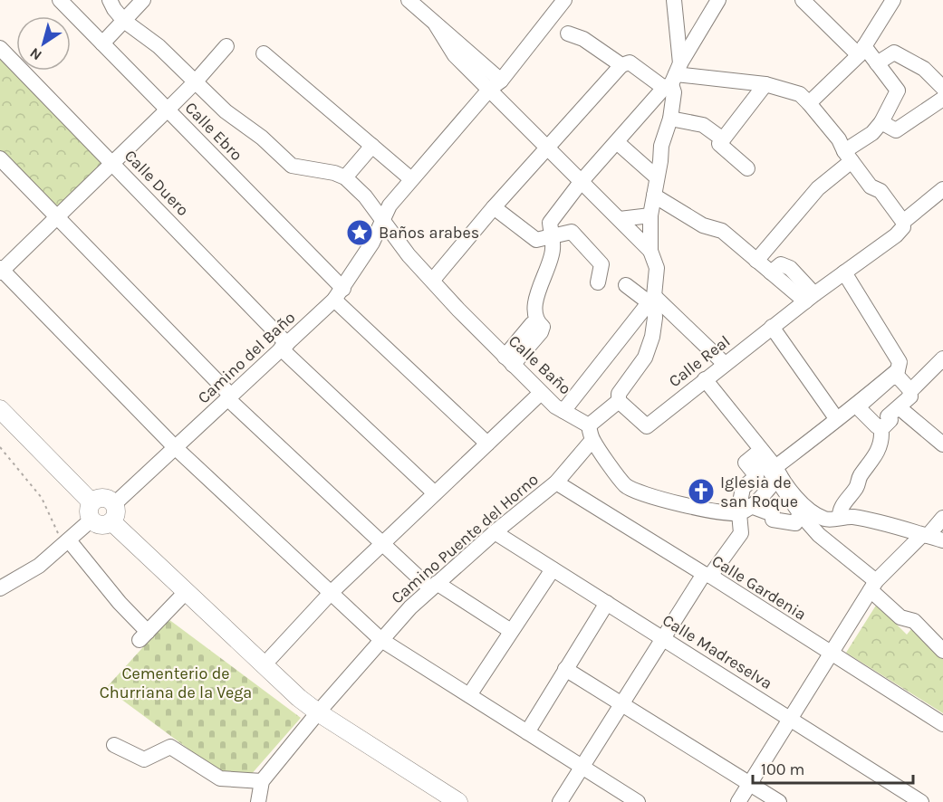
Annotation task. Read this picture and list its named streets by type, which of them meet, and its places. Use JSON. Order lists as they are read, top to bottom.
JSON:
{
  "streets": {
    "street": [
      "Calle Ebro",
      "Calle Duero",
      "Camino del Baño",
      "Calle Real",
      "Calle Baño",
      "Camino Puente del Horno",
      "Calle Gardenia",
      "Calle Madreselva"
    ]
  },
  "crossings": [
    ["Calle Ebro", "Camino del Baño"],
    ["Calle Duero", "Camino del Baño"],
    ["Camino del Baño", "Calle Baño"],
    ["Calle Real", "Camino Puente del Horno"],
    ["Calle Baño", "Camino Puente del Horno"],
    ["Camino Puente del Horno", "Calle Gardenia"],
    ["Camino Puente del Horno", "Calle Madreselva"]
  ],
  "parks": ["Cementerio de Churriana de la Vega"],
  "places": {
    "place": ["Baños arabes"],
    "church": ["Iglesia de san Roque"]
  },
  "scale_bar": "100 m",
  "north": "bottom left"
}
